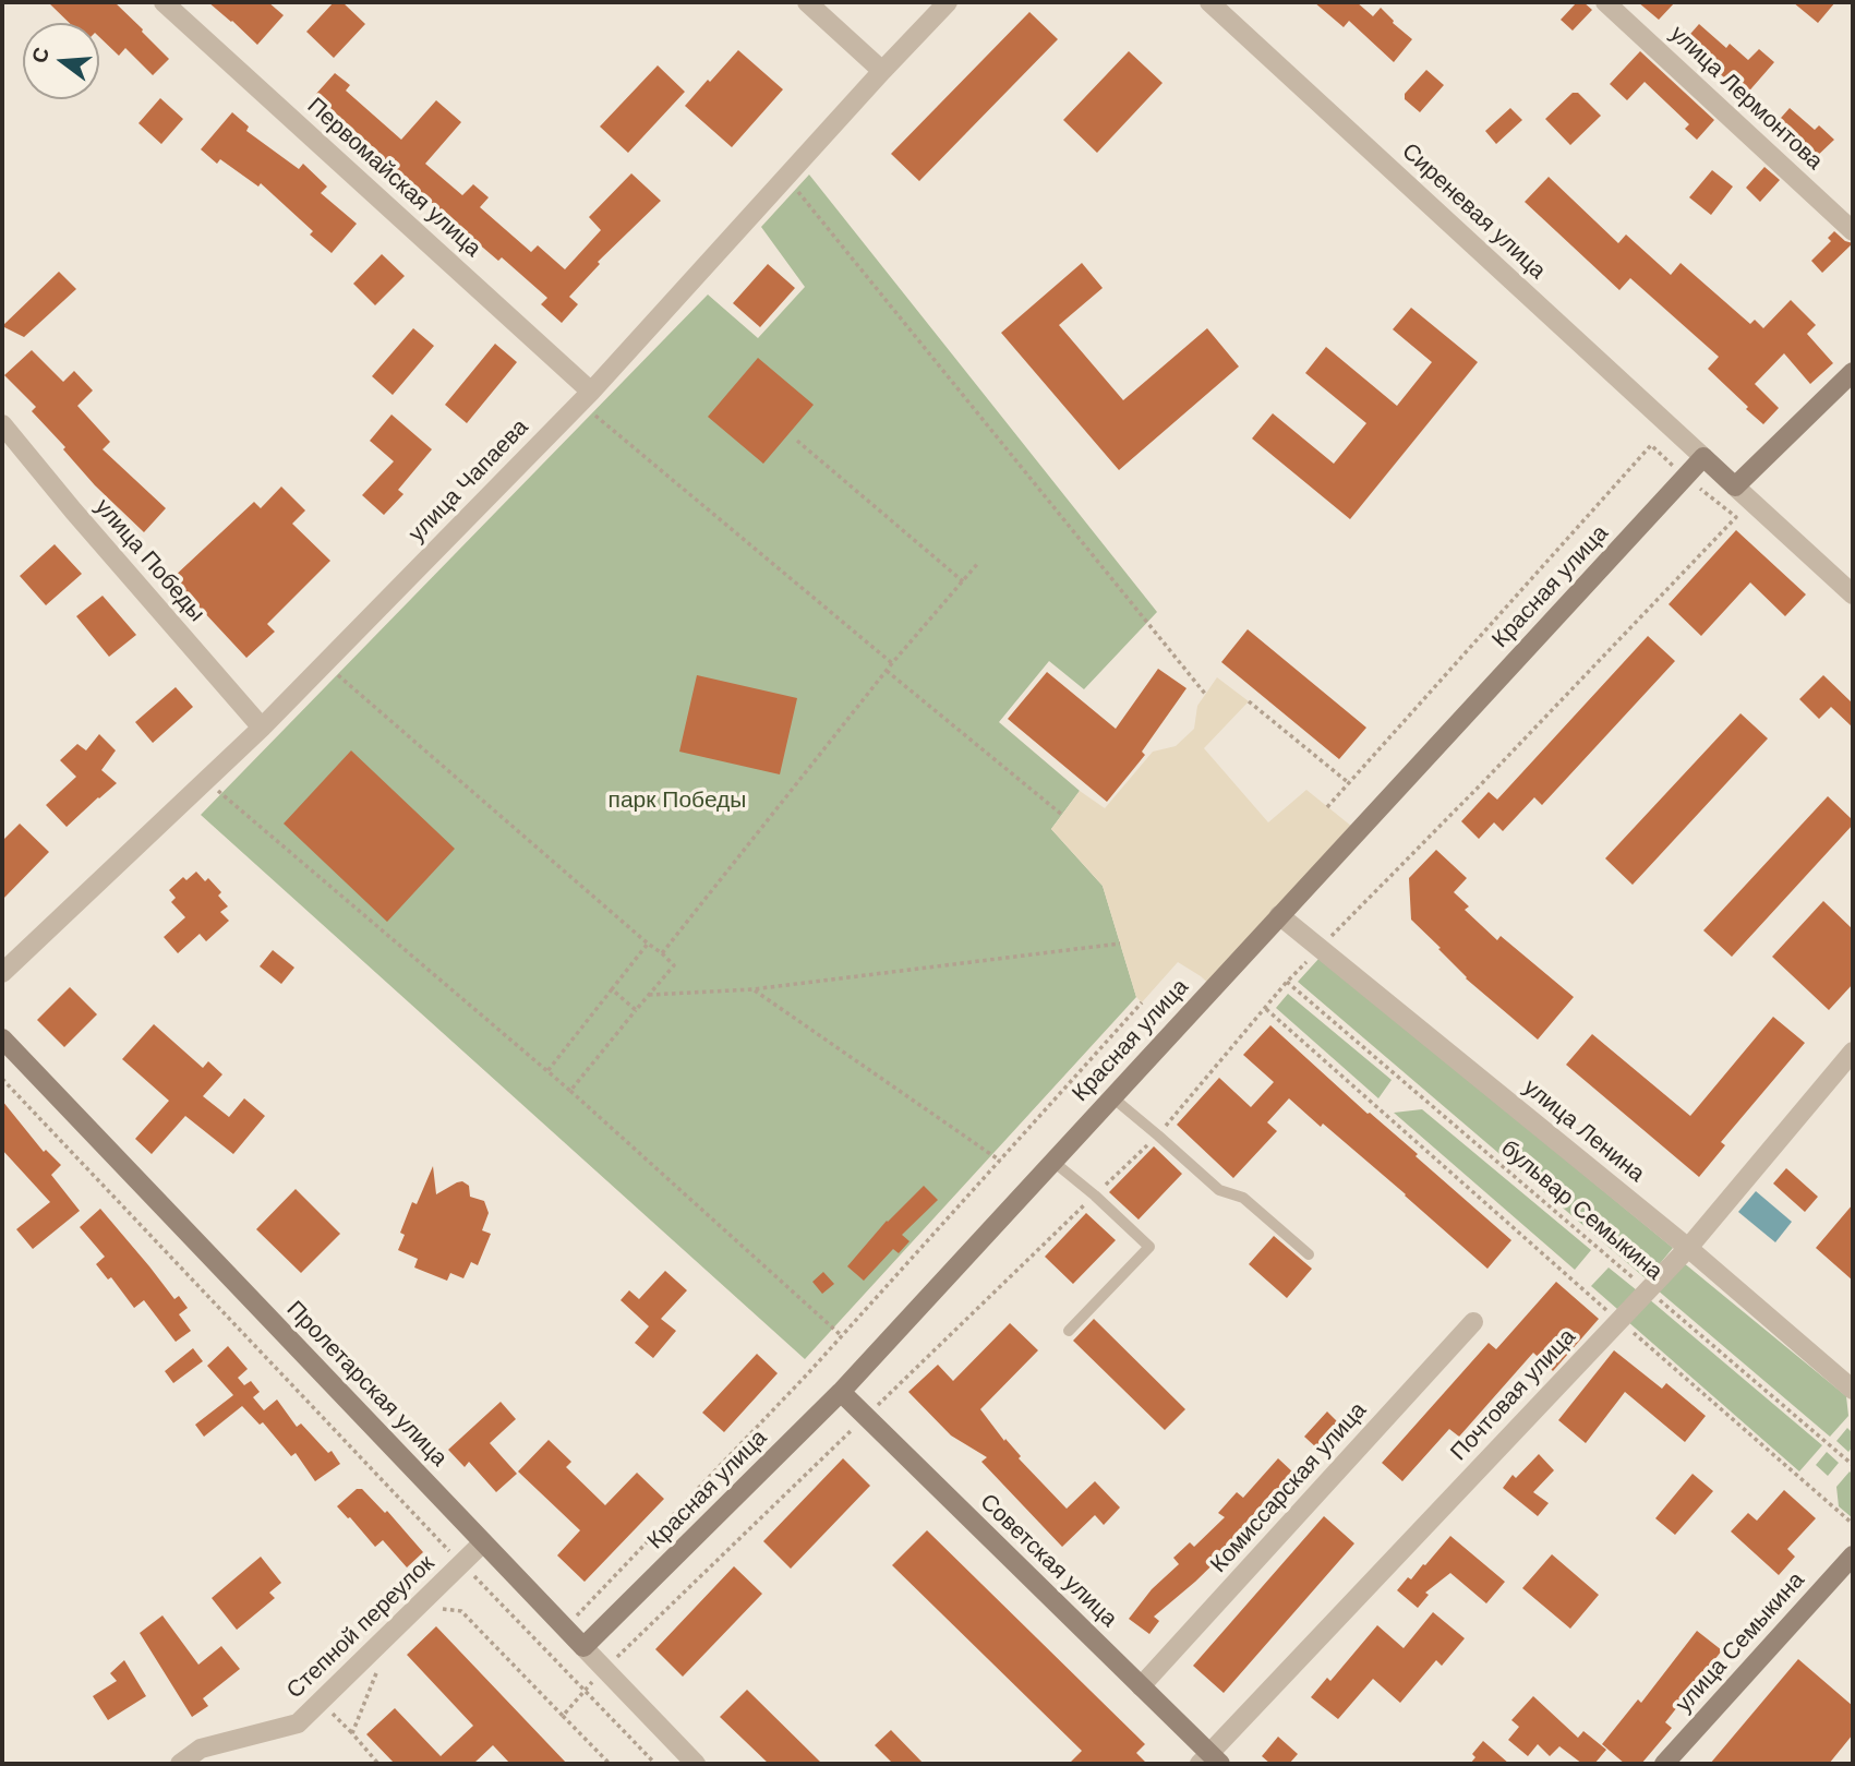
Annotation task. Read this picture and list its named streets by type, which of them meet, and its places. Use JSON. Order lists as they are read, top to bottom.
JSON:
{
  "streets": {
    "street": [
      "улица Лермонтова",
      "Первомайская улица",
      "Сиреневая улица",
      "улица Чапаева",
      "улица Победы",
      "Красная улица",
      "улица Ленина",
      "Пролетарская улица",
      "Почтовая улица",
      "Комиссарская улица",
      "Советская улица",
      "Степной переулок",
      "улица Семыкина"
    ],
    "path": ["бульвар Семыкина"]
  },
  "crossings": [
    ["Первомайская улица", "улица Чапаева"],
    ["Сиреневая улица", "Красная улица"],
    ["улица Чапаева", "улица Победы"],
    ["Красная улица", "улица Ленина"],
    ["Красная улица", "Пролетарская улица"],
    ["Красная улица", "Советская улица"],
    ["улица Ленина", "Почтовая улица"],
    ["бульвар Семыкина", "Почтовая улица"],
    ["Пролетарская улица", "Степной переулок"],
    ["Почтовая улица", "Советская улица"],
    ["Комиссарская улица", "Советская улица"]
  ],
  "parks": ["парк Победы"],
  "north": "left"
}
